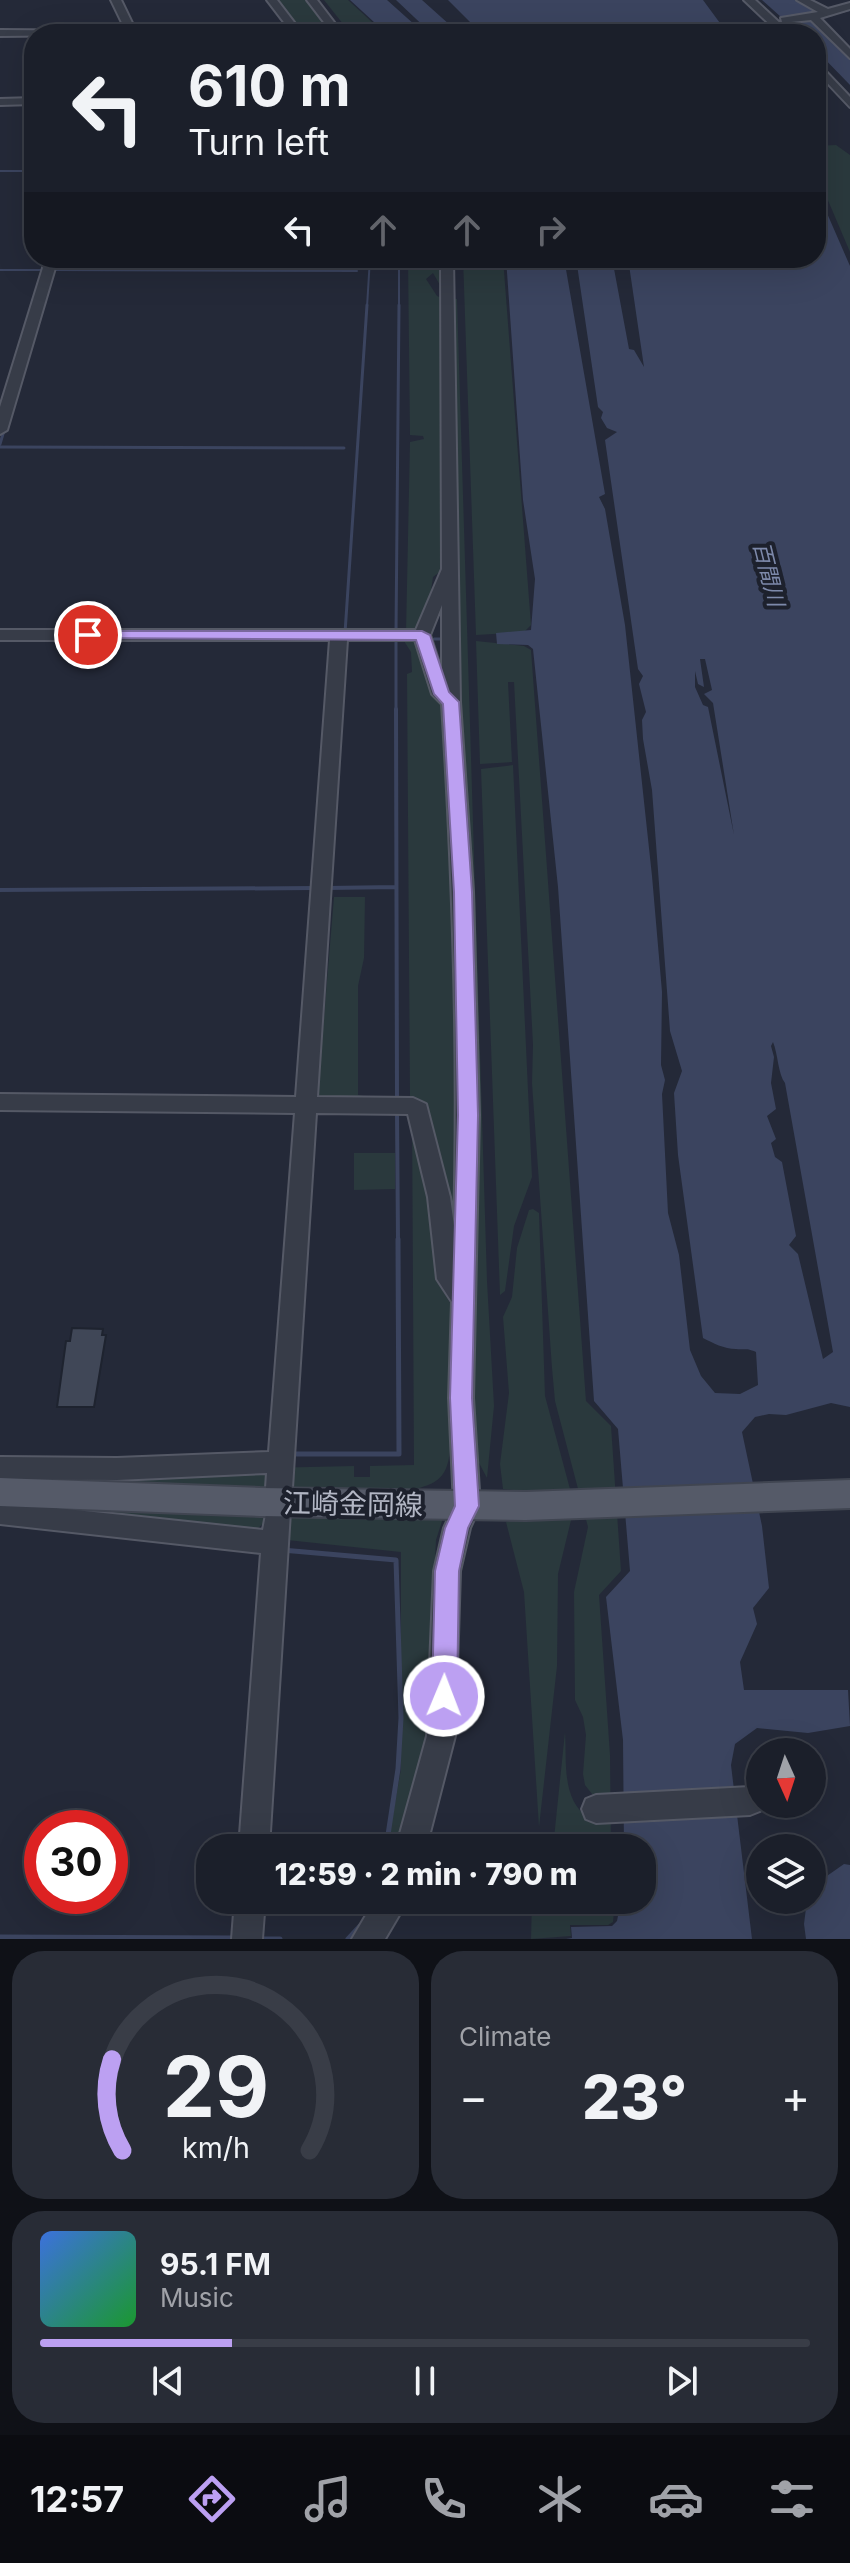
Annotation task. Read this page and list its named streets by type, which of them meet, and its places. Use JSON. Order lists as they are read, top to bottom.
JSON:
{
  "streets": {
    "main road": ["江崎金岡線"]
  },
  "water": ["百間川"],
  "north": "bottom",
  "page": {
    "turn": ["610 m", "Turn left"],
    "limit": "30",
    "trip": "12:59 · 2 min · 790 m",
    "tile": "Climate",
    "heat": ["−", "23°", "+"],
    "song": ["95.1 FM", "Music"],
    "tabs": "12:57",
    "gauge": ["29", "km/h"]
  }
}
